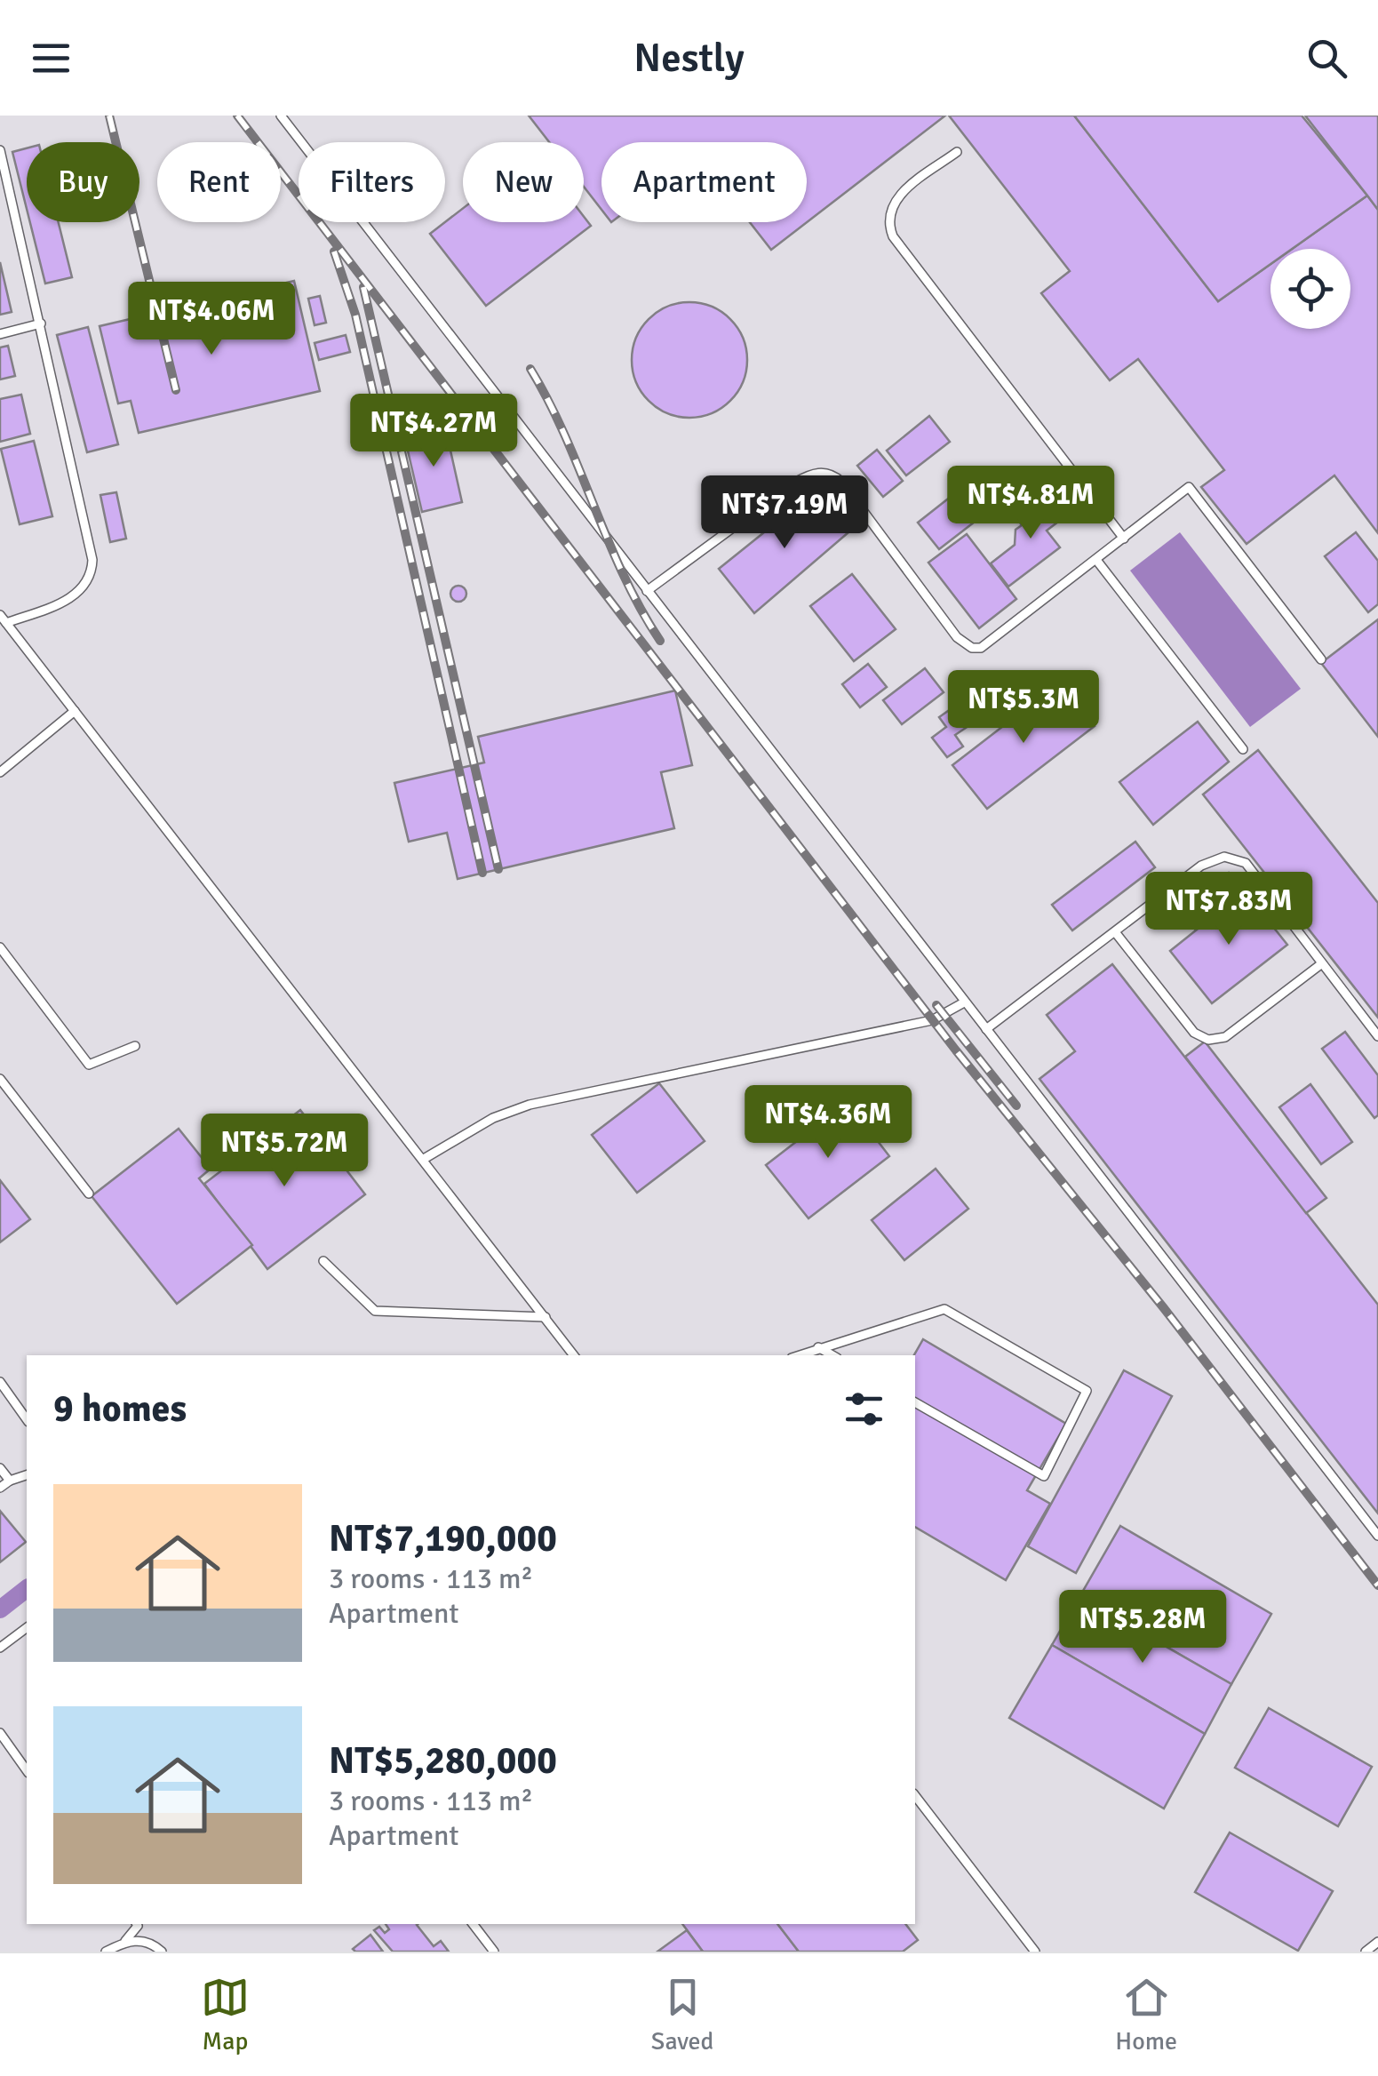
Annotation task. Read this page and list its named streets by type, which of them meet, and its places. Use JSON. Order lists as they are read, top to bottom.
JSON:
{
  "page": {
    "header": "Nestly",
    "chip": [
      "Buy",
      "Rent",
      "Filters",
      "New",
      "Apartment"
    ],
    "price": [
      "NT$4.06M",
      "NT$4.27M",
      "NT$4.81M",
      "NT$7.19M",
      "NT$5.3M",
      "NT$7.83M",
      "NT$4.36M",
      "NT$5.72M",
      "NT$5.28M"
    ],
    "heading": "9 homes",
    "list": [
      {
        "name": "NT$7,190,000",
        "note": "3 rooms · 113 m² · Apartment"
      },
      {
        "name": "NT$5,280,000",
        "note": "3 rooms · 113 m² · Apartment"
      }
    ],
    "tabs": ["Map", "Saved", "Home"]
  }
}
